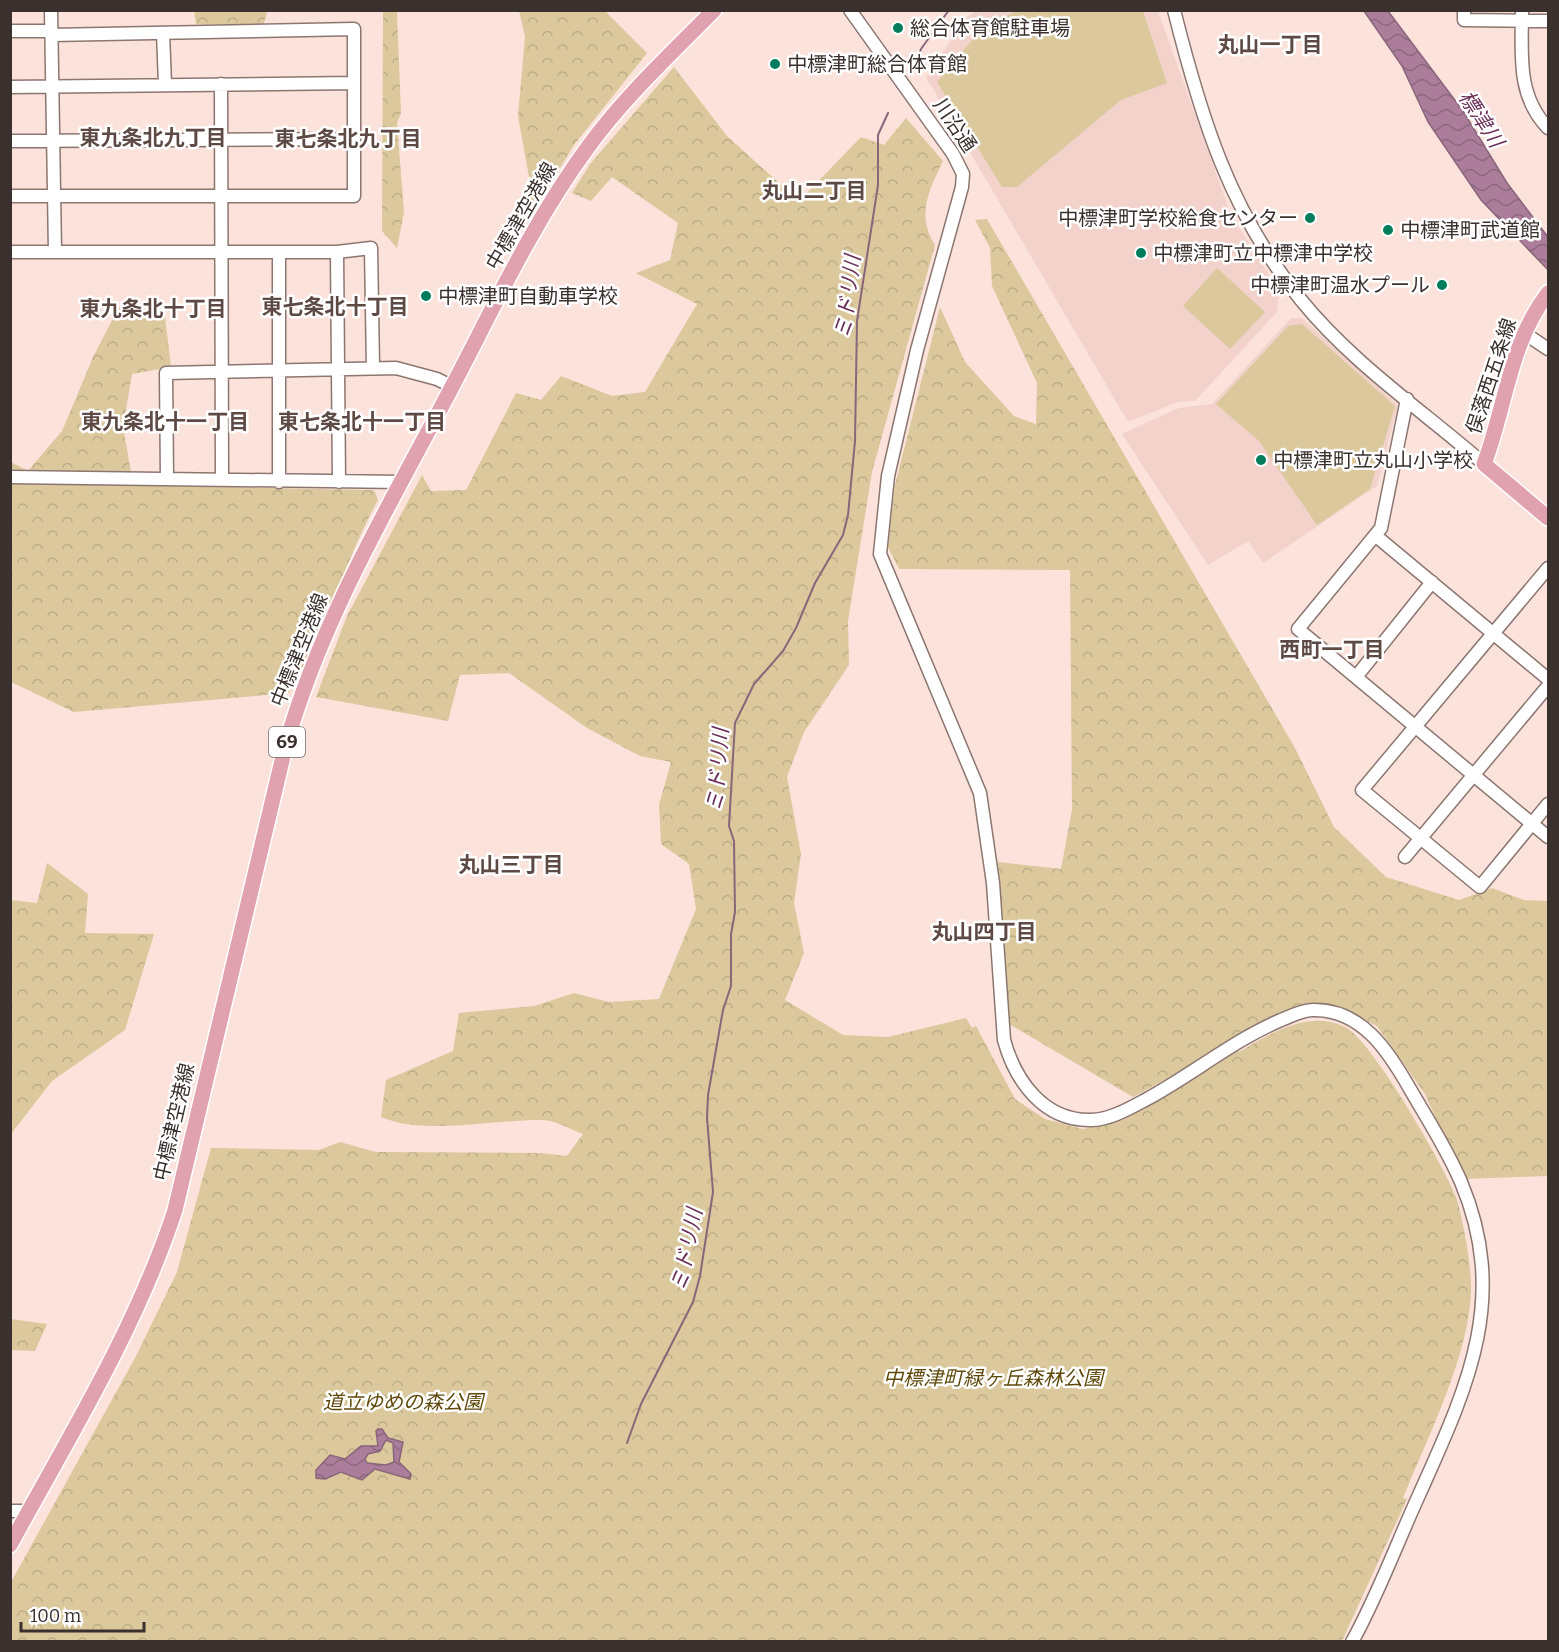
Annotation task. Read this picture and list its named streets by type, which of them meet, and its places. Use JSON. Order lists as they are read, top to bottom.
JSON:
{
  "streets": {
    "main road": ["中標津空港線", "俣落西五条線", "69"],
    "street": ["川沿通"]
  },
  "districts": [
    "丸山一丁目",
    "東九条北九丁目",
    "東七条北九丁目",
    "丸山二丁目",
    "東七条北十丁目",
    "東九条北十丁目",
    "東九条北十一丁目",
    "東七条北十一丁目",
    "西町一丁目",
    "丸山三丁目",
    "丸山四丁目"
  ],
  "water": ["標津川", "ミドリ川"],
  "parks": ["中標津町緑ヶ丘森林公園", "道立ゆめの森公園"],
  "places": [
    "総合体育館駐車場",
    "中標津町総合体育館",
    "中標津町学校給食センター",
    "中標津町武道館",
    "中標津町立中標津中学校",
    "中標津町温水プール",
    "中標津町自動車学校",
    "中標津町立丸山小学校"
  ],
  "scale_bar": "100 m"
}
